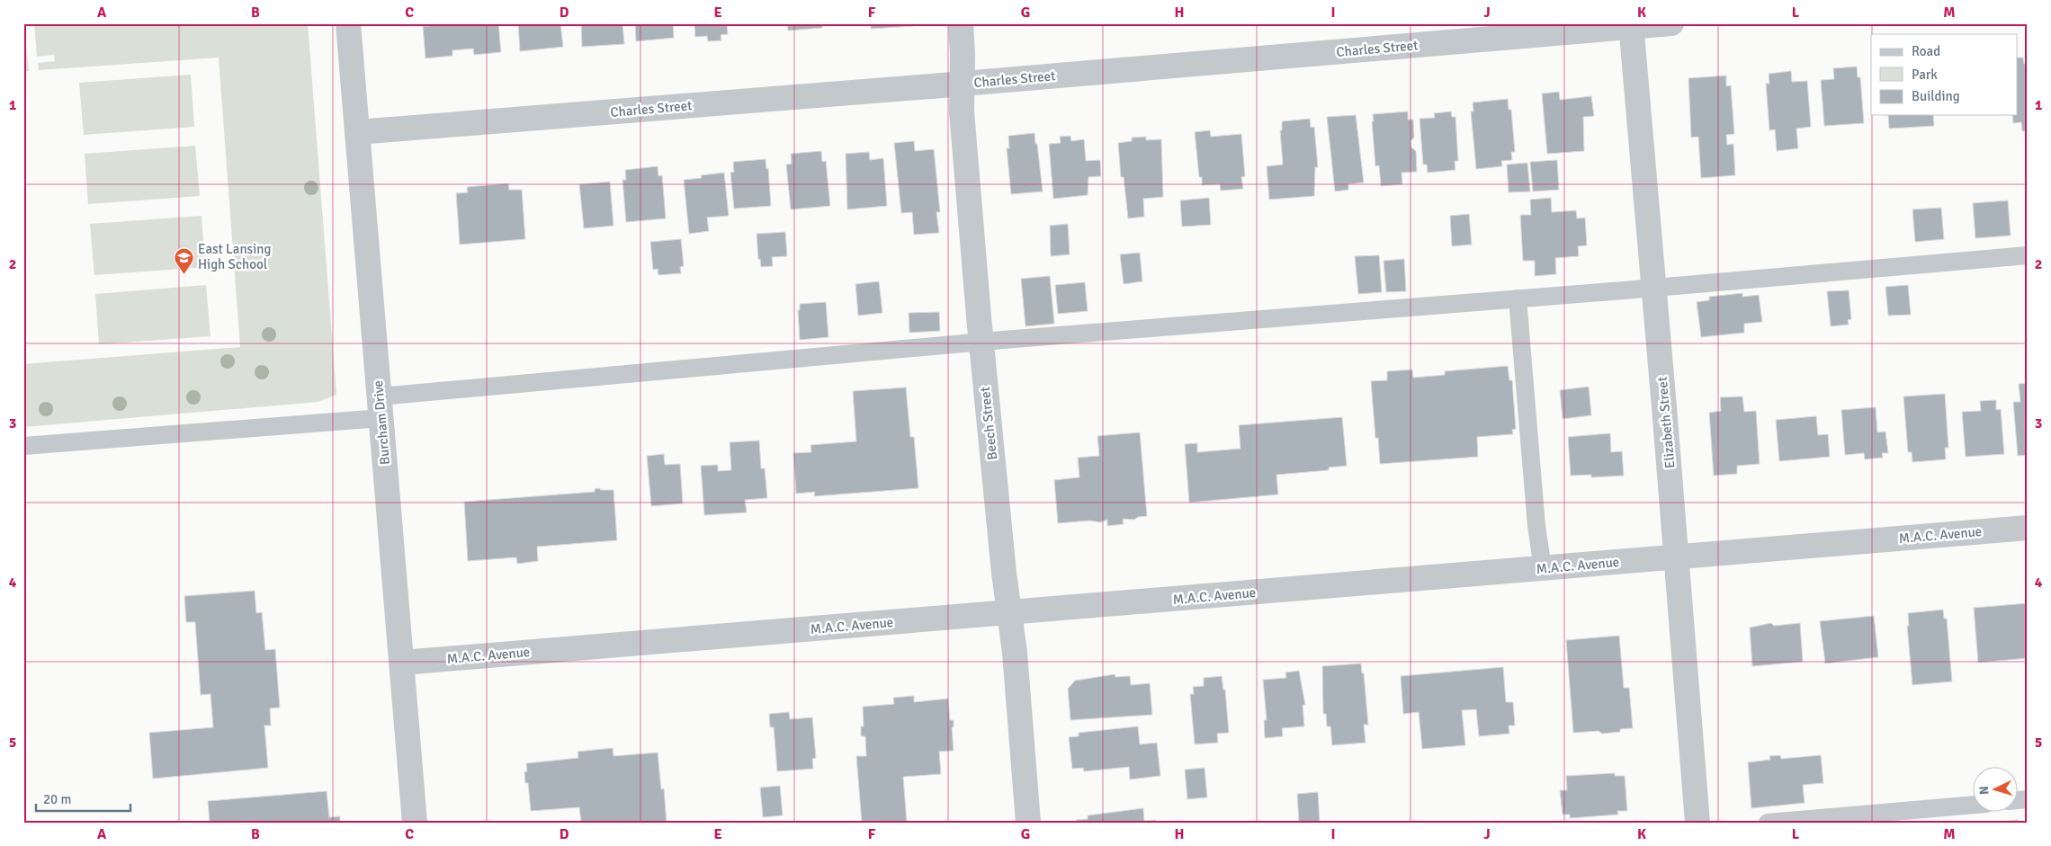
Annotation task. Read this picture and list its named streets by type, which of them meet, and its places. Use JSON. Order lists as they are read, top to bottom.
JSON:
{
  "streets": {
    "street": [
      "Charles Street",
      "Burcham Drive",
      "Elizabeth Street",
      "Beech Street",
      "M.A.C. Avenue"
    ]
  },
  "crossings": [
    ["Charles Street", "Burcham Drive"],
    ["Charles Street", "Elizabeth Street"],
    ["Charles Street", "Beech Street"],
    ["Burcham Drive", "M.A.C. Avenue"],
    ["Elizabeth Street", "M.A.C. Avenue"],
    ["Beech Street", "M.A.C. Avenue"]
  ],
  "places": {
    "school or university": ["East Lansing High School"]
  },
  "legend": ["Road", "Park", "Building"],
  "scale_bar": "20 m",
  "north": "left",
  "grid": {
    "columns": [
      "A",
      "B",
      "C",
      "D",
      "E",
      "F",
      "G",
      "H",
      "I",
      "J",
      "K",
      "L",
      "M"
    ],
    "rows": [
      "1",
      "2",
      "3",
      "4",
      "5"
    ]
  }
}
